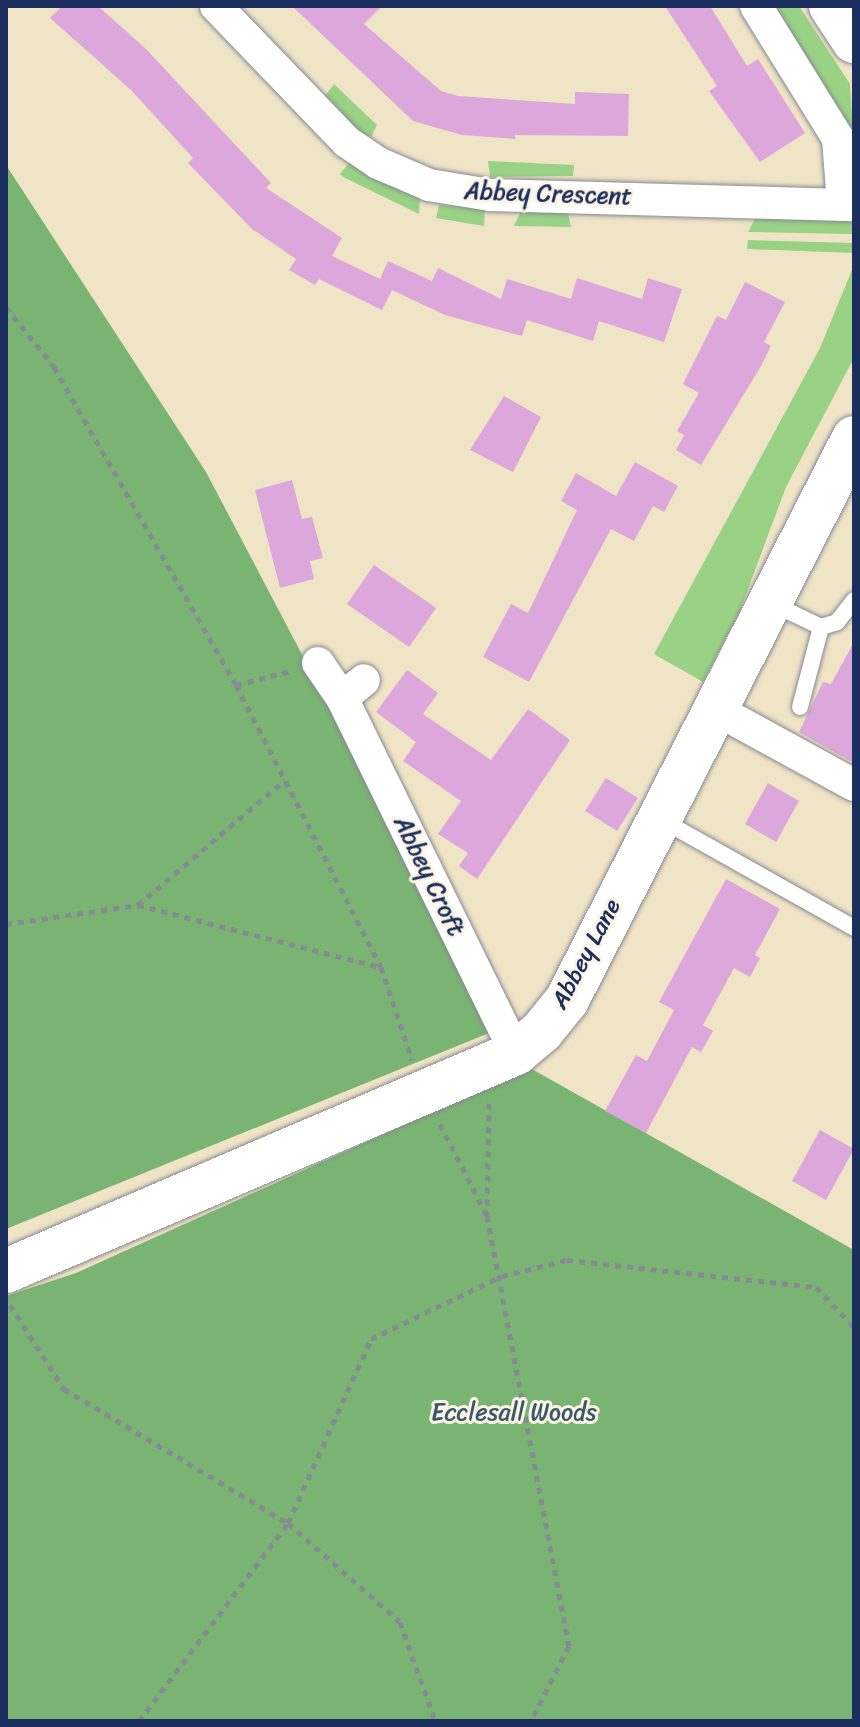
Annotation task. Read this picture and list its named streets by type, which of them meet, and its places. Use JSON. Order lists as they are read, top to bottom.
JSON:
{
  "streets": {
    "main road": ["Abbey Lane"],
    "street": ["Abbey Crescent", "Abbey Croft"]
  },
  "crossings": [
    ["Abbey Croft", "Abbey Lane"]
  ],
  "parks": ["Ecclesall Woods"]
}
